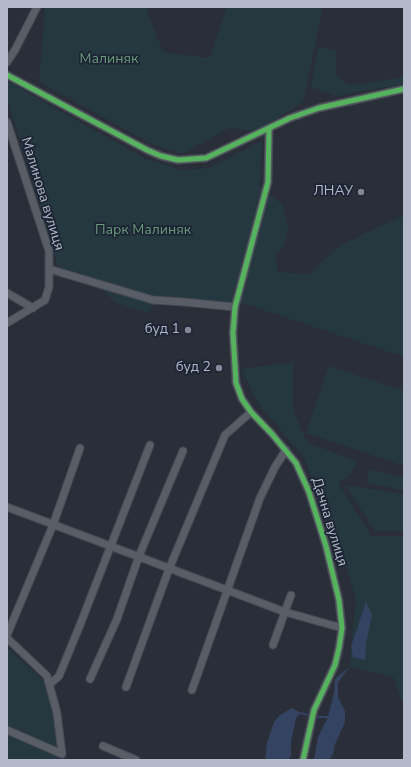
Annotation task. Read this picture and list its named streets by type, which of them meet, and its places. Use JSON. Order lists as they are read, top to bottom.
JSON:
{
  "streets": {
    "street": ["Малинова вулиця", "Дачна вулиця"]
  },
  "parks": ["Малиняк", "Парк Малиняк"],
  "places": ["ЛНАУ", "буд 1", "буд 2"]
}
